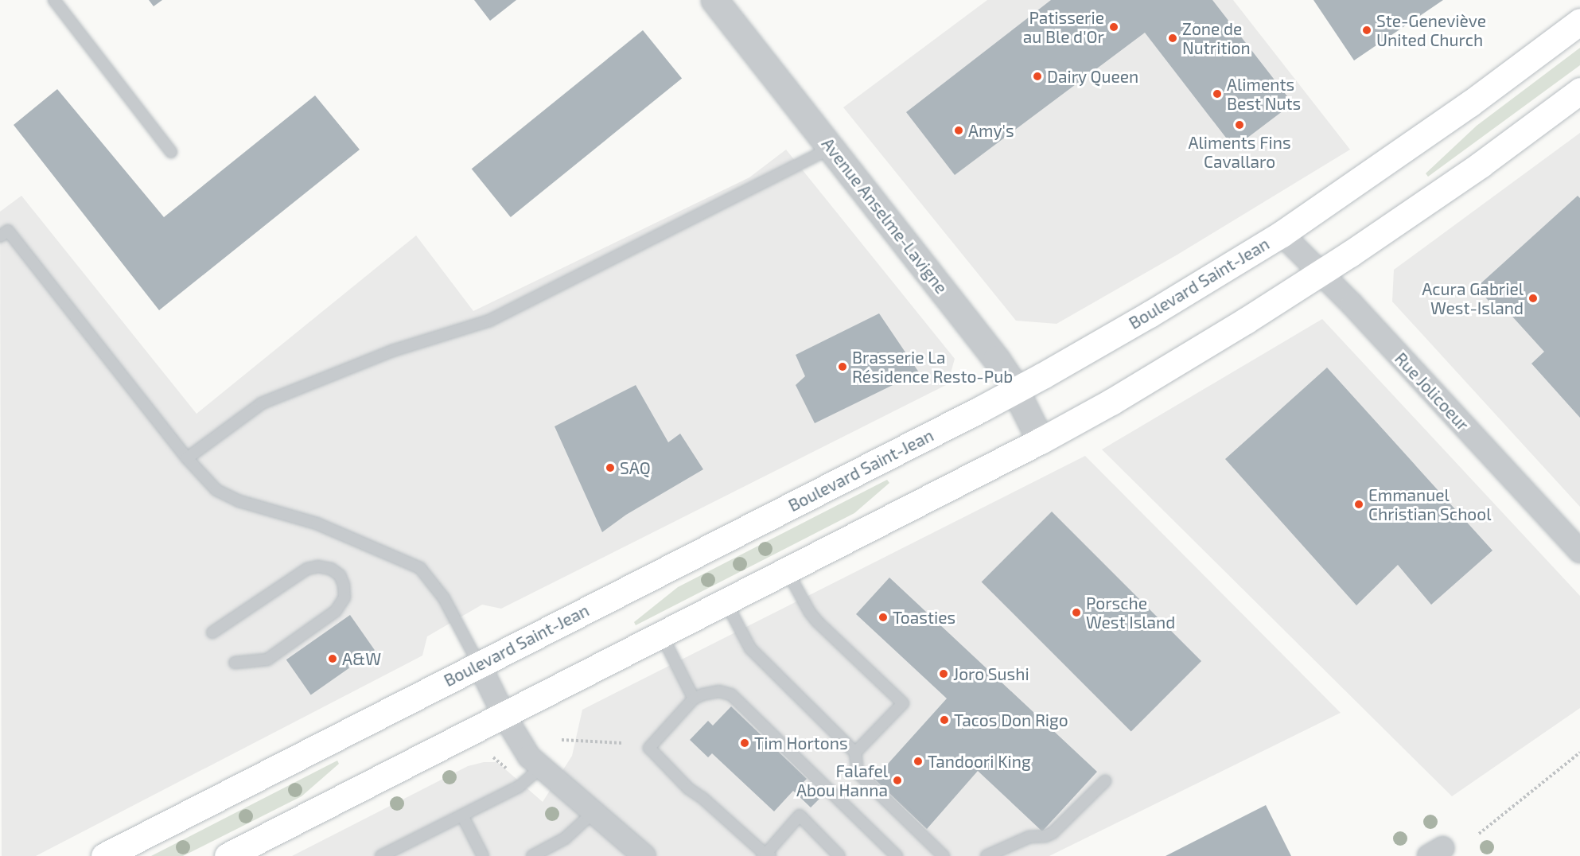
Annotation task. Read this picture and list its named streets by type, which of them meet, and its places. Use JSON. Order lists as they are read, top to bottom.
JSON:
{
  "streets": {
    "main road": ["Boulevard Saint-Jean"],
    "street": ["Avenue Anselme-Lavigne", "Rue Jolicoeur"]
  },
  "crossings": [
    ["Avenue Anselme-Lavigne", "Boulevard Saint-Jean"],
    ["Boulevard Saint-Jean", "Rue Jolicoeur"]
  ],
  "places": [
    "Patisserie au Ble d'Or",
    "Ste-Geneviève United Church",
    "Zone de Nutrition",
    "Dairy Queen",
    "Aliments Best Nuts",
    "Aliments Fins Cavallaro",
    "Amy's",
    "Acura Gabriel West-Island",
    "Brasserie La Résidence Resto-Pub",
    "SAQ",
    "Emmanuel Christian School",
    "Porsche West Island",
    "Toasties",
    "A&W",
    "Joro Sushi",
    "Tacos Don Rigo",
    "Tim Hortons",
    "Tandoori King",
    "Falafel Abou Hanna"
  ]
}
